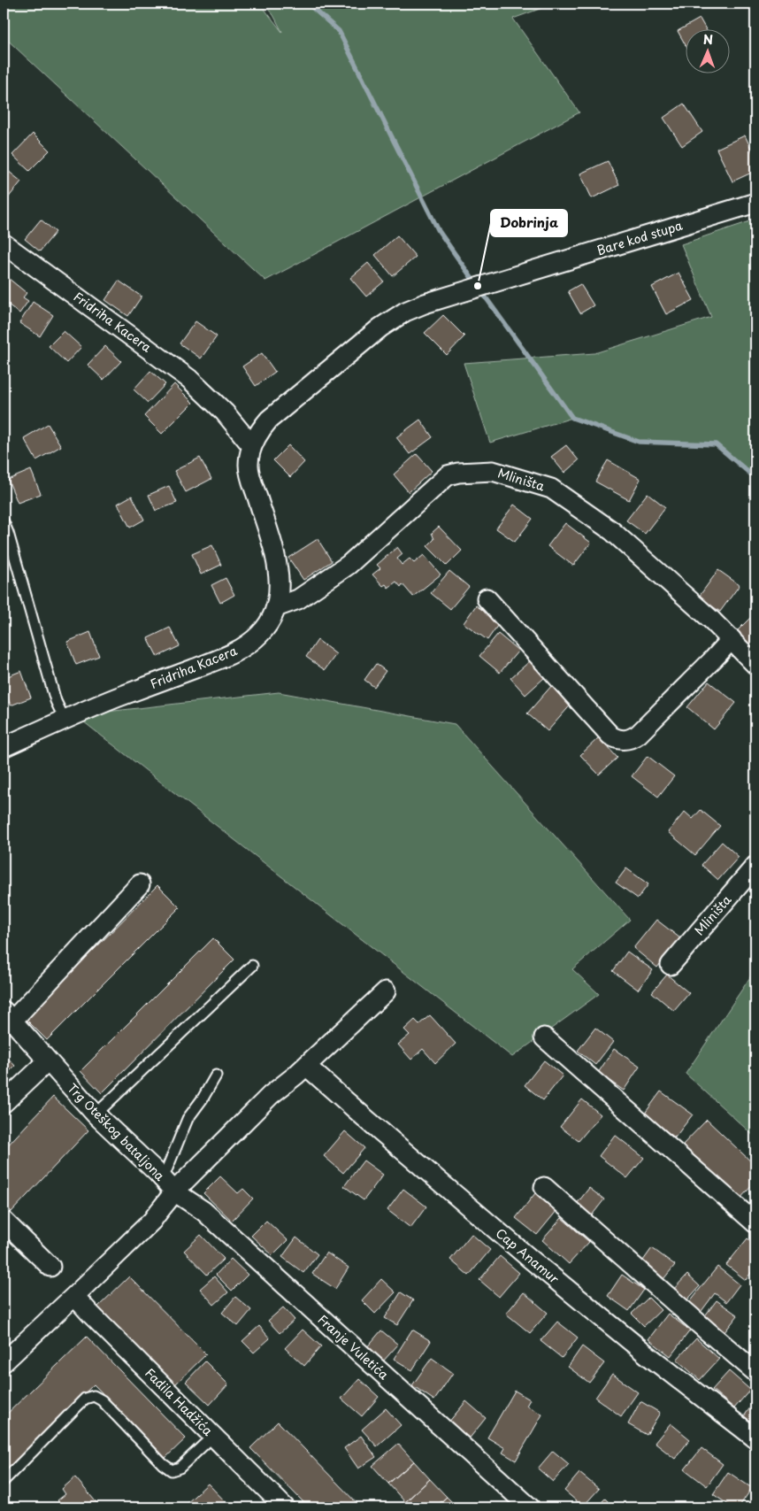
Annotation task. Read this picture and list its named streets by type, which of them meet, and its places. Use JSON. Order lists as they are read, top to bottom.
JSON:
{
  "streets": {
    "street": [
      "Bare kod stupa",
      "Fridriha Kacera",
      "Mliništa",
      "Trg Oteškog bataljona",
      "Cap Anamur",
      "Franje Vuletića",
      "Fadila Hadžića"
    ]
  },
  "crossings": [
    ["Bare kod stupa", "Fridriha Kacera"],
    ["Fridriha Kacera", "Mliništa"],
    ["Trg Oteškog bataljona", "Franje Vuletića"],
    ["Trg Oteškog bataljona", "Fadila Hadžića"]
  ],
  "places": ["Dobrinja"],
  "north": "top"
}
